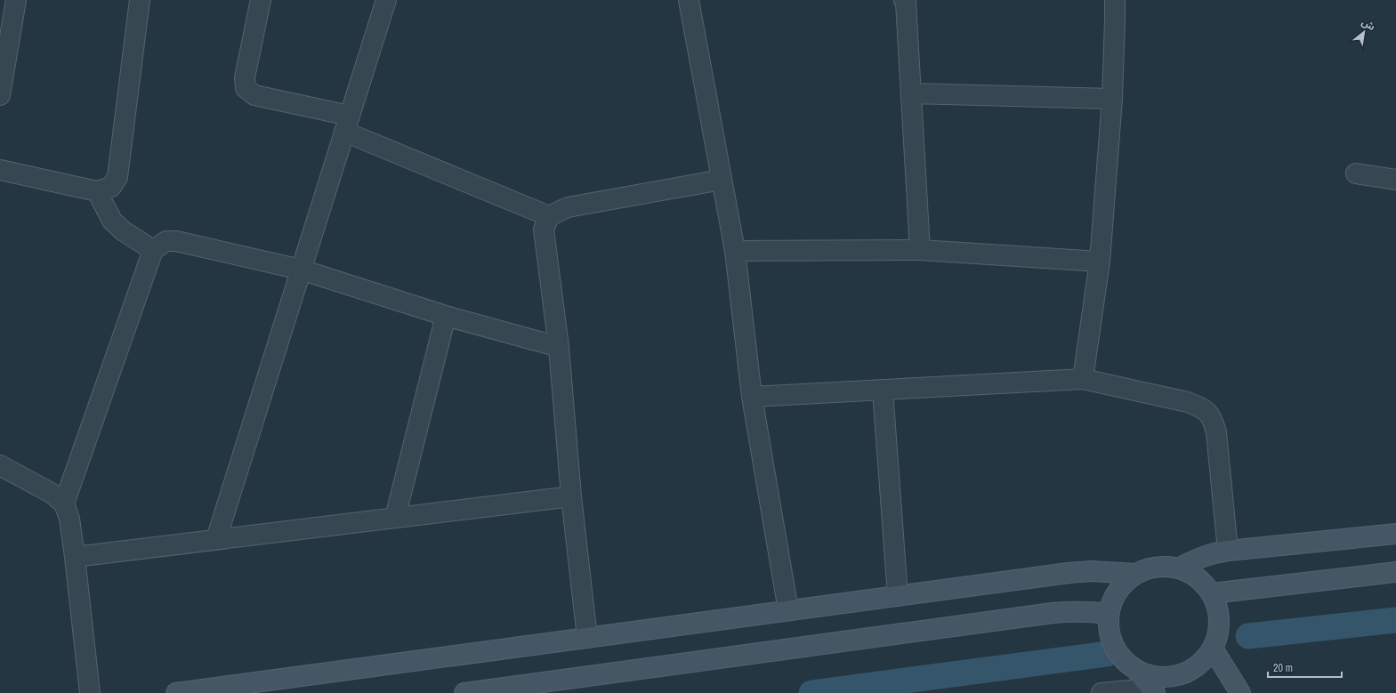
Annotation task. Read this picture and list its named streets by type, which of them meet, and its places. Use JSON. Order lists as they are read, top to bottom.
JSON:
{
  "scale_bar": "20 m",
  "north": "top right"
}
